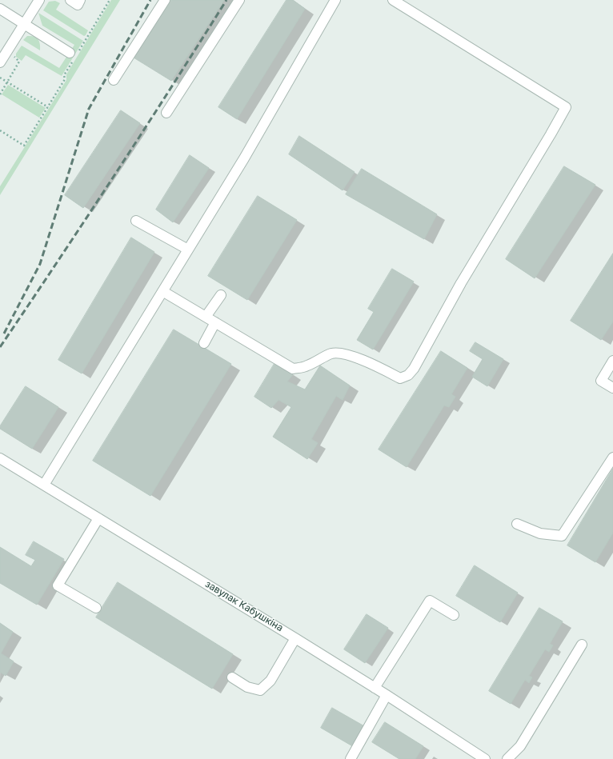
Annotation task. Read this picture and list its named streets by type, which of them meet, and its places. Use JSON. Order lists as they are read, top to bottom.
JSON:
{
  "streets": {
    "street": ["завулак Кабушкіна"]
  }
}
